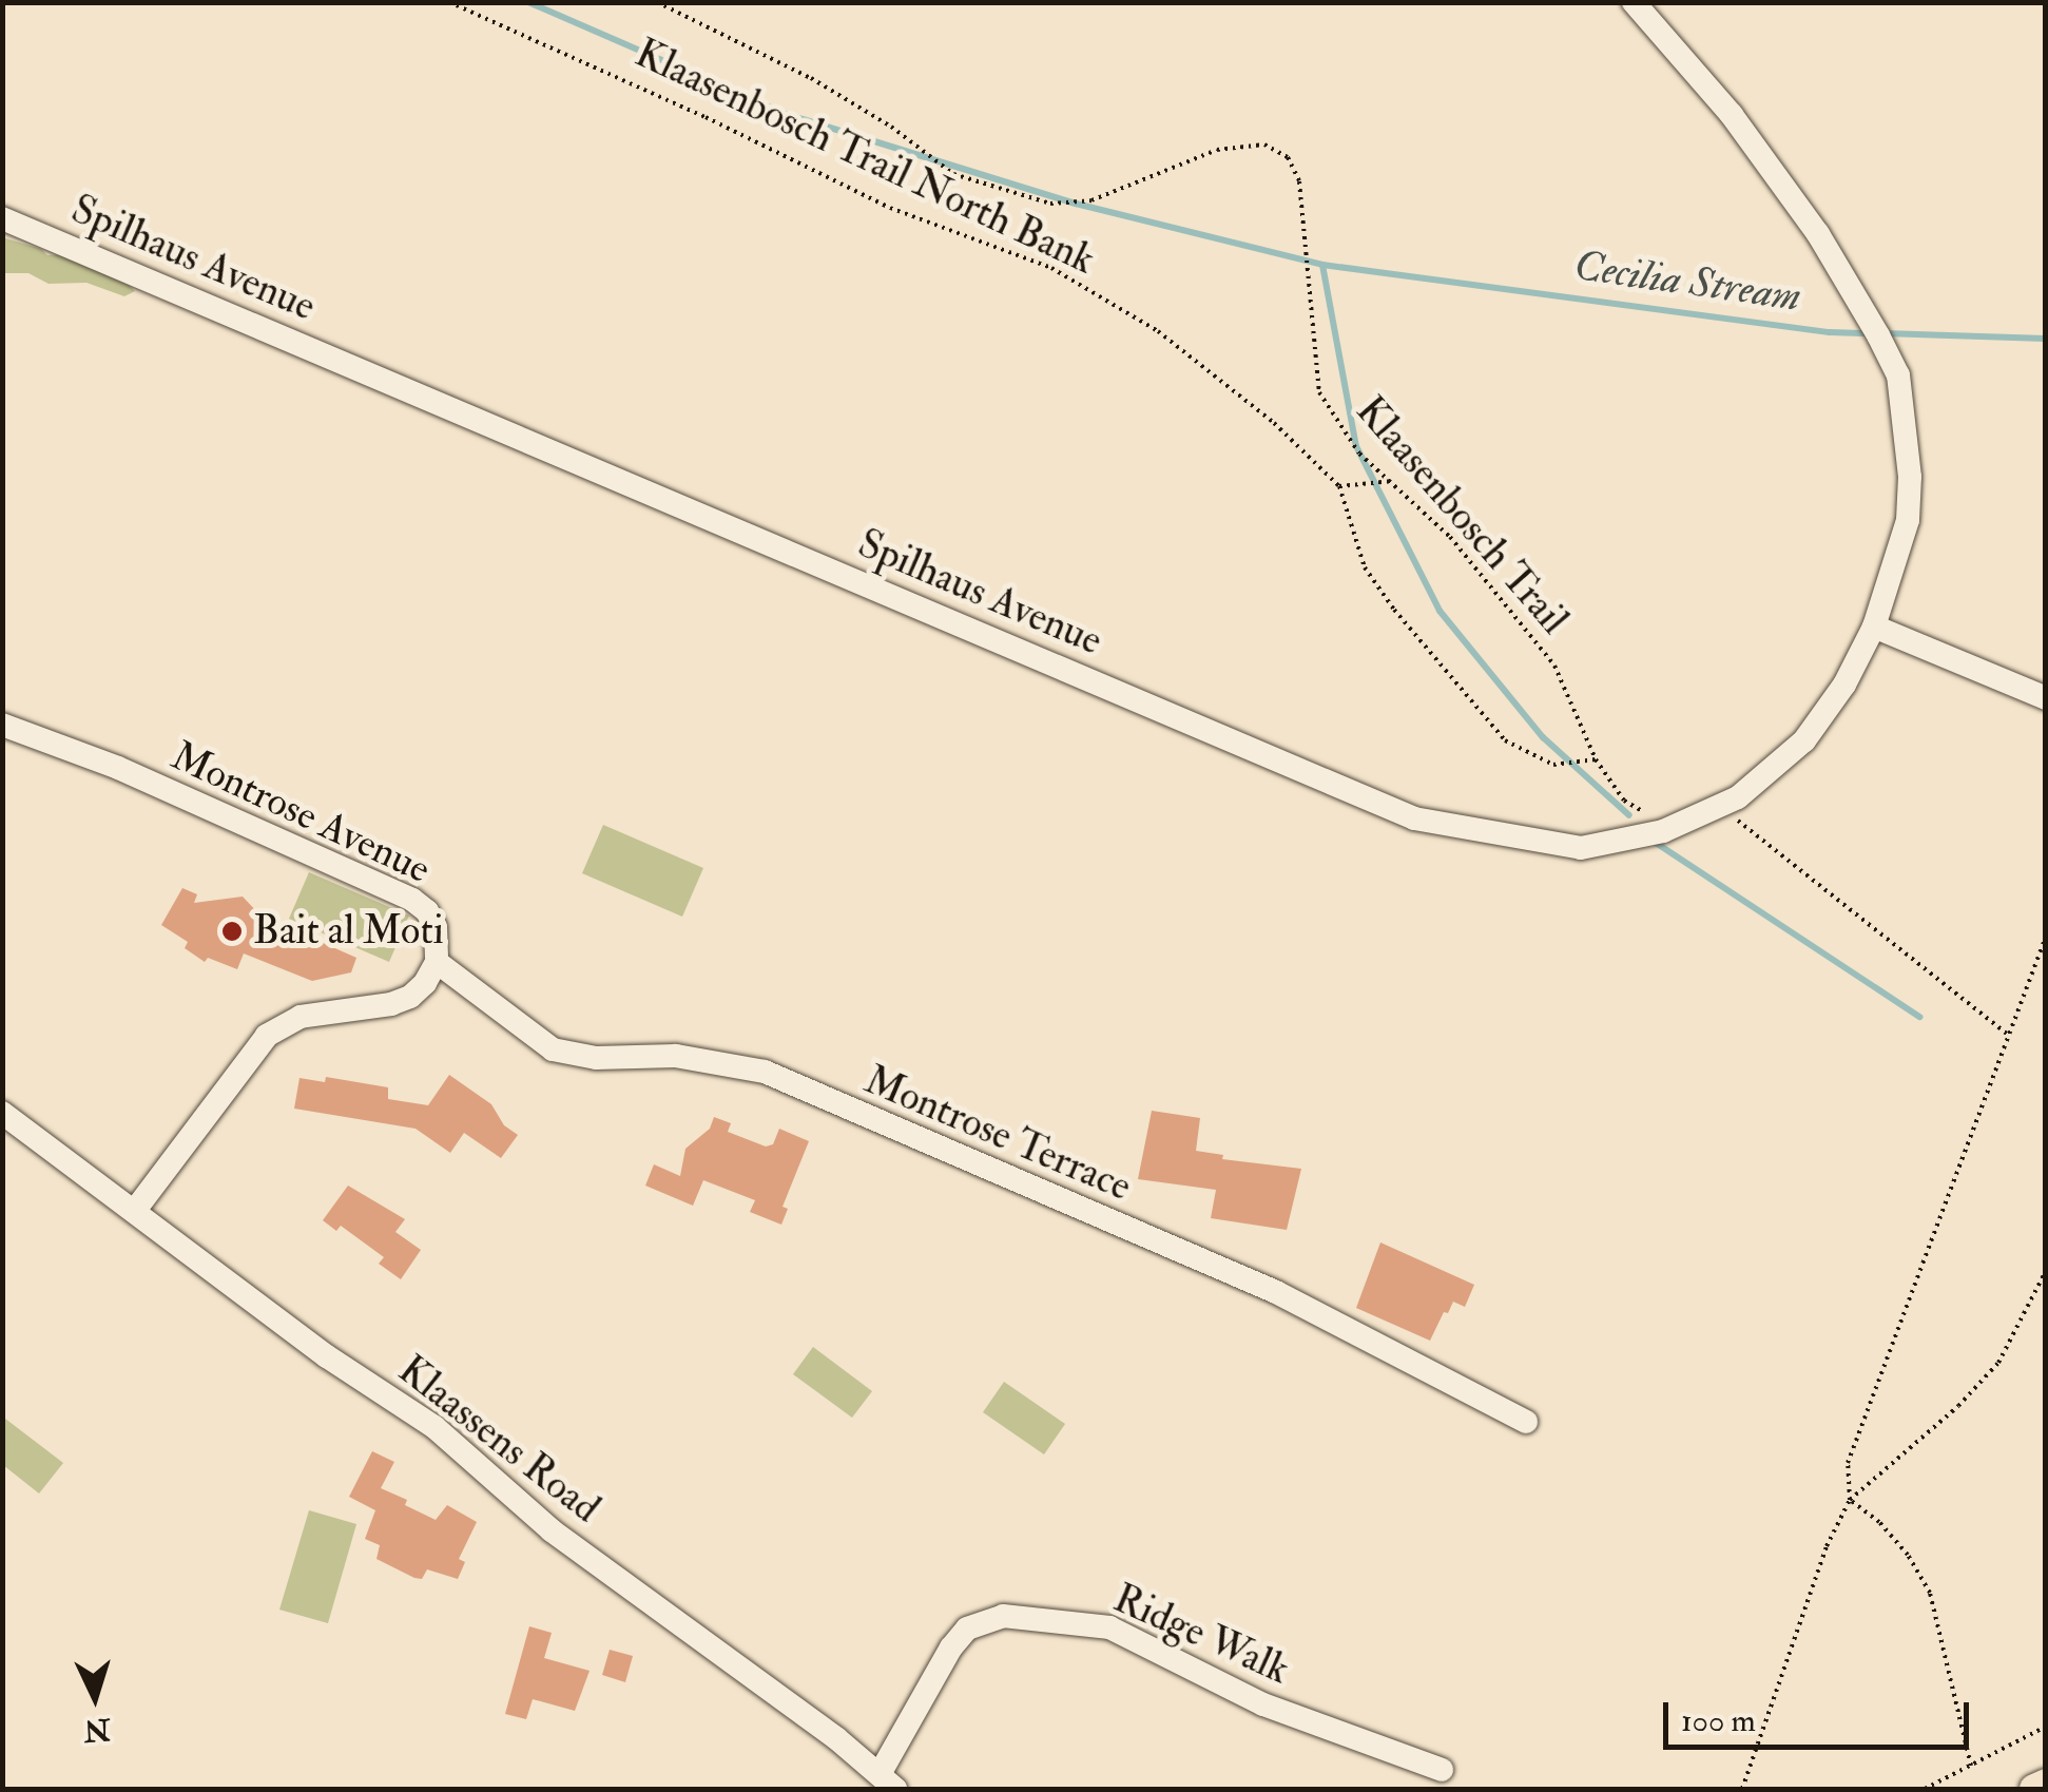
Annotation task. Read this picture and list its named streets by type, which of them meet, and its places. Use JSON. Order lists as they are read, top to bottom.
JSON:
{
  "streets": {
    "street": [
      "Spilhaus Avenue",
      "Montrose Avenue",
      "Montrose Terrace",
      "Klaassens Road",
      "Ridge Walk"
    ],
    "path": ["Klaasenbosch Trail North Bank", "Klaasenbosch Trail"]
  },
  "crossings": [
    ["Montrose Avenue", "Montrose Terrace"],
    ["Klaassens Road", "Ridge Walk"]
  ],
  "water": ["Cecilia Stream"],
  "places": ["Bait al Moti"],
  "scale_bar": "100 m",
  "north": "bottom"
}
